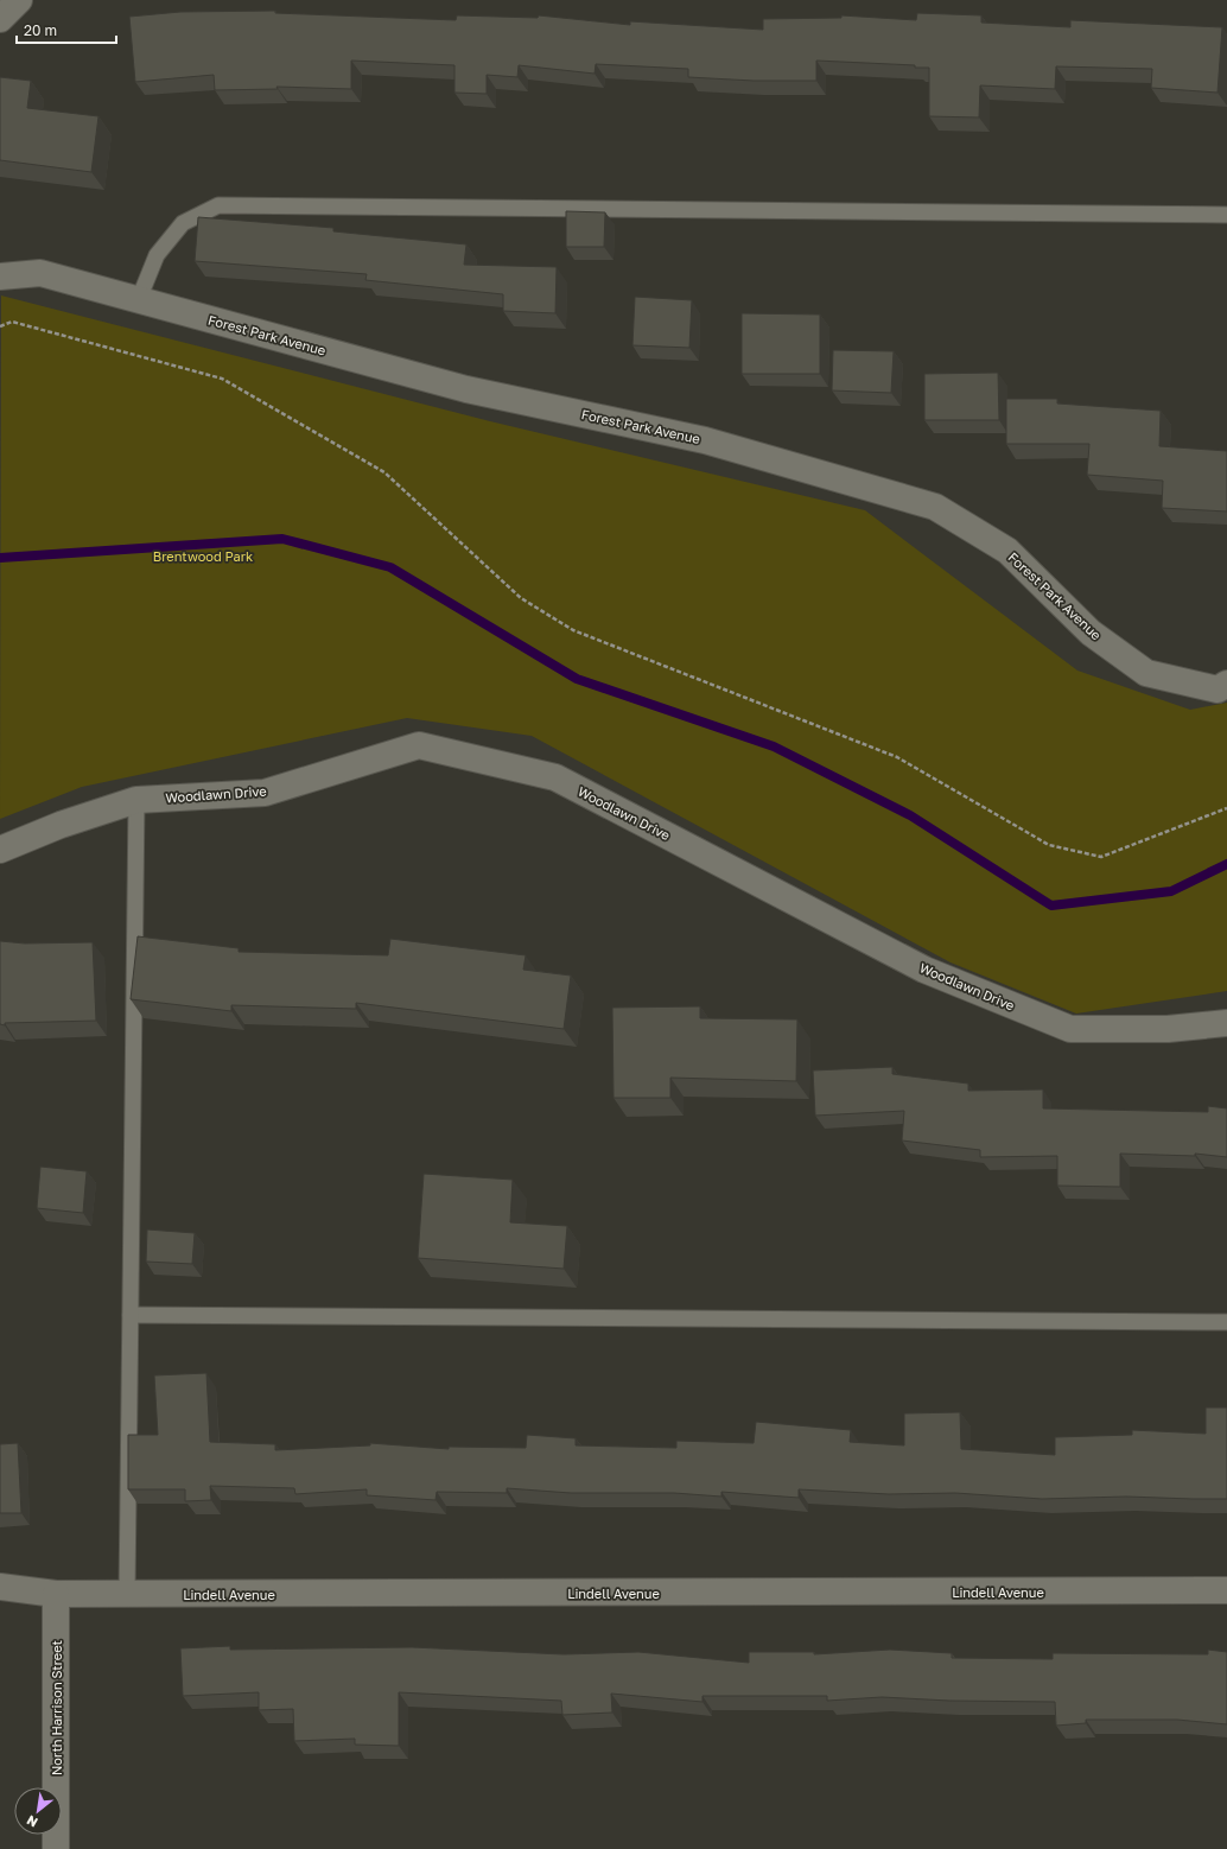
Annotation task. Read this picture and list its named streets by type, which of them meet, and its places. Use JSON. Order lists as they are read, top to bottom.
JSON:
{
  "streets": {
    "street": [
      "Forest Park Avenue",
      "Woodlawn Drive",
      "Lindell Avenue",
      "North Harrison Street"
    ]
  },
  "crossings": [
    ["Lindell Avenue", "North Harrison Street"]
  ],
  "parks": ["Brentwood Park"],
  "scale_bar": "20 m",
  "north": "bottom left"
}
